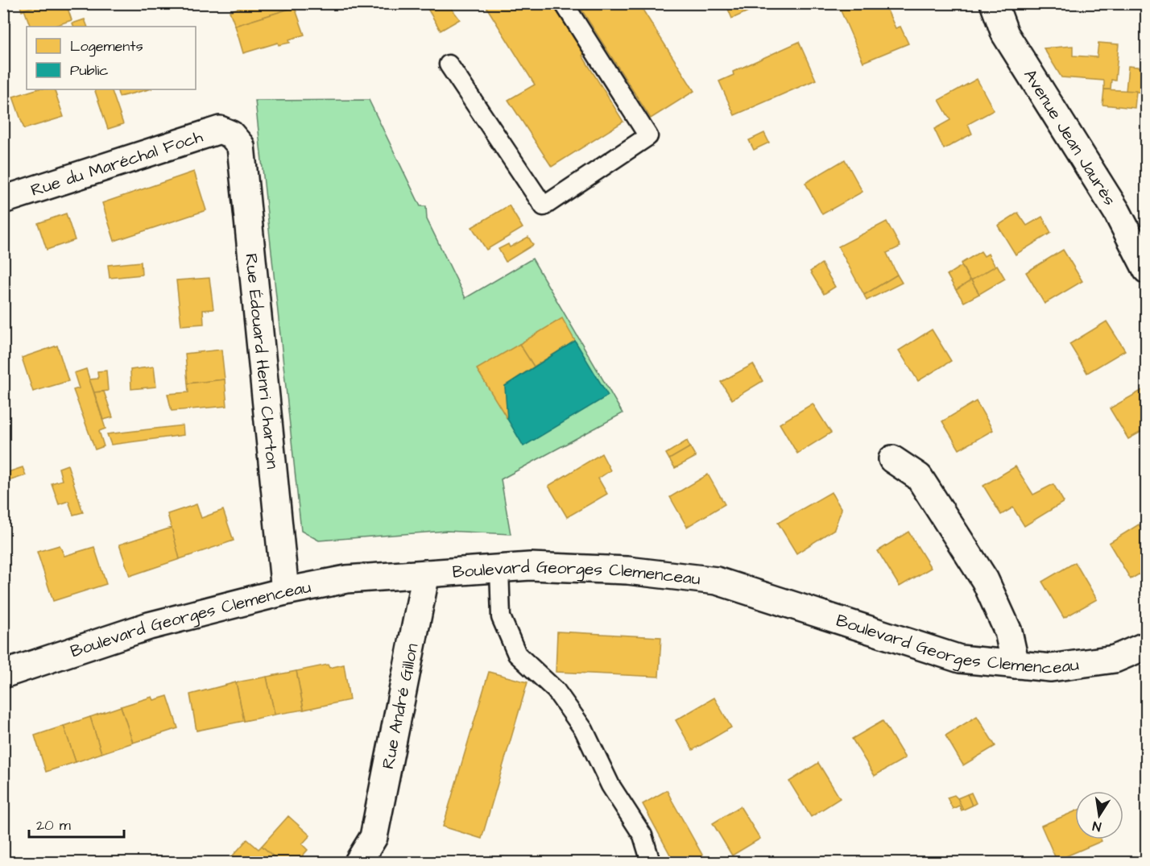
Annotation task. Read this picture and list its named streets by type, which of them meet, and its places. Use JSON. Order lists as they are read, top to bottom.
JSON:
{
  "streets": {
    "street": [
      "Avenue Jean Jaurès",
      "Rue du Maréchal Foch",
      "Rue Édouard Henri Charton",
      "Boulevard Georges Clemenceau",
      "Rue André Gillon"
    ]
  },
  "crossings": [
    ["Rue du Maréchal Foch", "Rue Édouard Henri Charton"],
    ["Rue Édouard Henri Charton", "Boulevard Georges Clemenceau"],
    ["Boulevard Georges Clemenceau", "Rue André Gillon"]
  ],
  "legend": ["Logements", "Public"],
  "scale_bar": "20 m",
  "north": "bottom"
}
